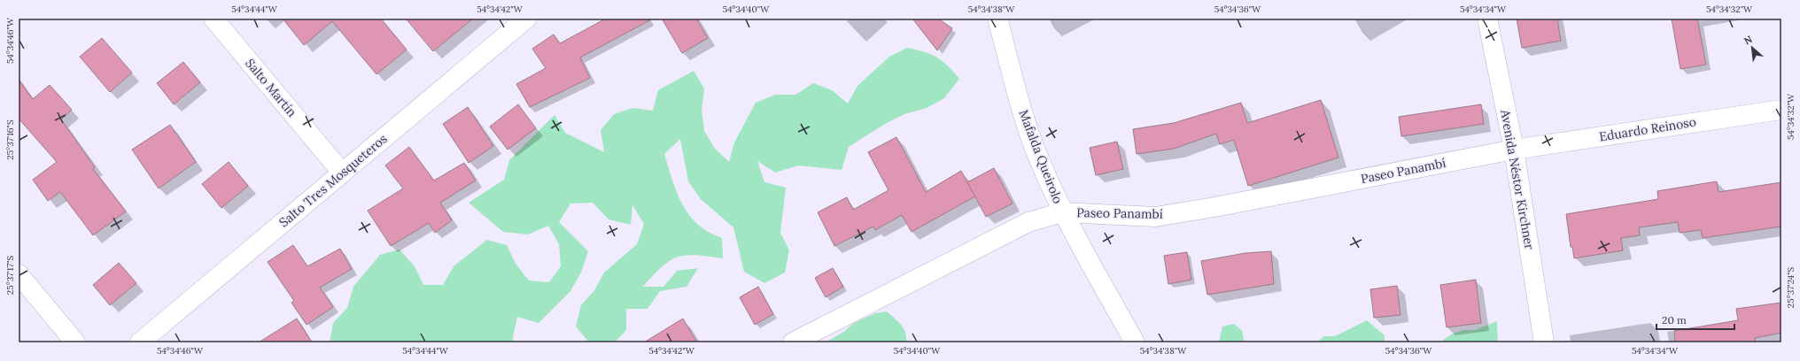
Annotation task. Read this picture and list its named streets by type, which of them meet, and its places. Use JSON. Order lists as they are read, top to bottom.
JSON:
{
  "streets": {
    "street": [
      "Salto Martín",
      "Eduardo Reinoso",
      "Mafalda Queirolo",
      "Paseo Panambí",
      "Avenida Néstor Kirchner",
      "Salto Tres Mosqueteros"
    ]
  },
  "crossings": [
    ["Salto Martín", "Salto Tres Mosqueteros"],
    ["Eduardo Reinoso", "Paseo Panambí"],
    ["Eduardo Reinoso", "Avenida Néstor Kirchner"],
    ["Mafalda Queirolo", "Paseo Panambí"],
    ["Paseo Panambí", "Avenida Néstor Kirchner"]
  ],
  "scale_bar": "20 m",
  "north": "top left",
  "coordinates": [
    "54°34'44\"W",
    "54°34'42\"W",
    "54°34'40\"W",
    "54°34'38\"W",
    "54°34'36\"W",
    "54°34'34\"W",
    "54°34'32\"W",
    "54°34'46\"W",
    "25°37'16\"S",
    "25°37'17\"S",
    "25°37'24\"S"
  ]
}
